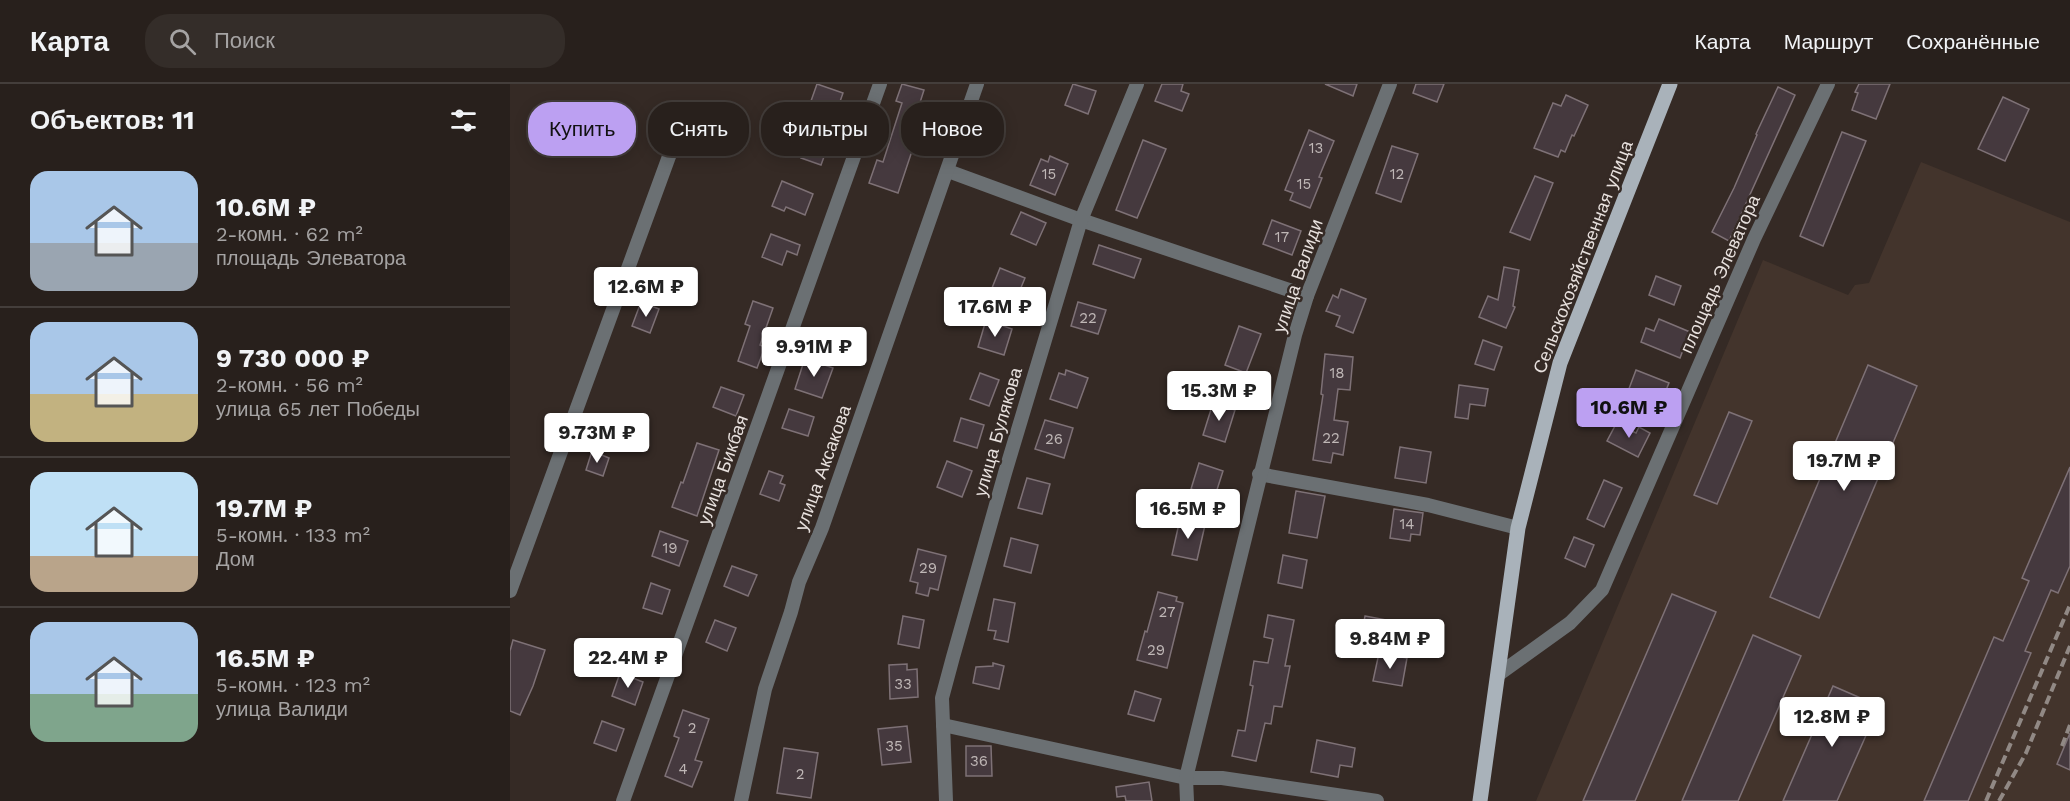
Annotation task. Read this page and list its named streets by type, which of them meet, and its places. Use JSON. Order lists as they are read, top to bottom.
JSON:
{
  "streets": {
    "main road": ["Сельскохозяйственная улица"],
    "street": [
      "площадь Элеватора",
      "улица Валиди",
      "улица Булякова",
      "улица Аксакова",
      "улица Бикбая"
    ]
  },
  "crossings": [
    ["Сельскохозяйственная улица", "площадь Элеватора"]
  ],
  "house_numbers": [
    "13",
    "15",
    "12",
    "15",
    "17",
    "22",
    "18",
    "22",
    "26",
    "14",
    "19",
    "29",
    "27",
    "29",
    "33",
    "2",
    "35",
    "36",
    "4",
    "2"
  ],
  "page": {
    "header": "Карта",
    "search": "Поиск",
    "nav": ["Карта", "Маршрут", "Сохранённые"],
    "heading": "Объектов: 11",
    "chip": [
      "Купить",
      "Снять",
      "Фильтры",
      "Новое"
    ],
    "list": [
      {
        "name": "10.6M ₽",
        "note": "2-комн. · 62 m² · площадь Элеватора"
      },
      {
        "name": "9 730 000 ₽",
        "note": "2-комн. · 56 m² · улица 65 лет Победы"
      },
      {
        "name": "19.7M ₽",
        "note": "5-комн. · 133 m² · Дом"
      },
      {
        "name": "16.5M ₽",
        "note": "5-комн. · 123 m² · улица Валиди"
      }
    ],
    "price": [
      "12.6M ₽",
      "17.6M ₽",
      "9.91M ₽",
      "15.3M ₽",
      "10.6M ₽",
      "9.73M ₽",
      "19.7M ₽",
      "16.5M ₽",
      "9.84M ₽",
      "22.4M ₽",
      "12.8M ₽"
    ]
  }
}
